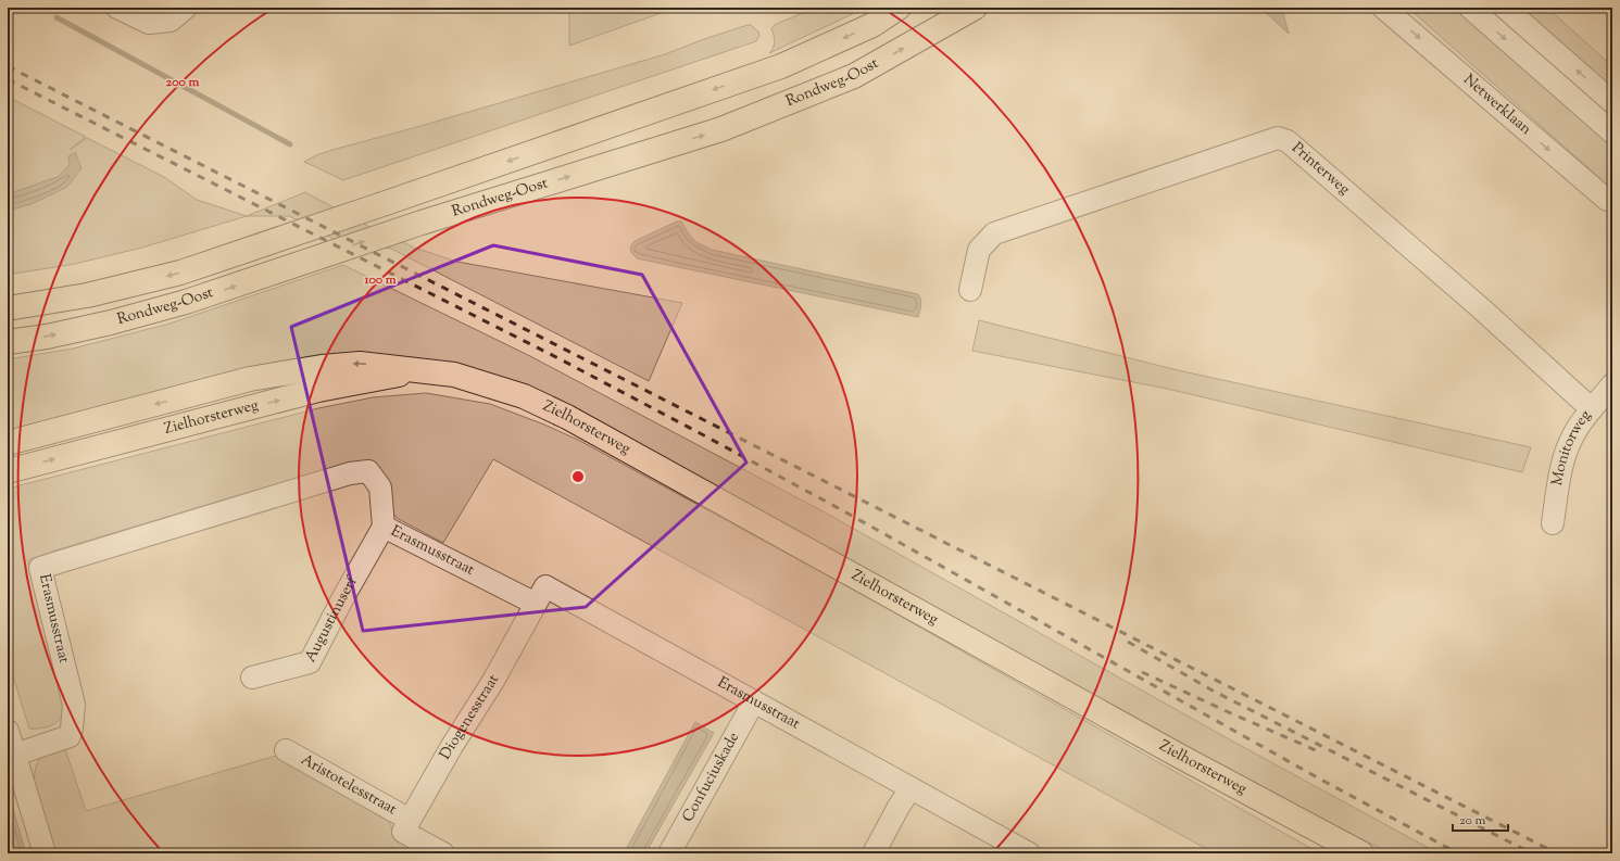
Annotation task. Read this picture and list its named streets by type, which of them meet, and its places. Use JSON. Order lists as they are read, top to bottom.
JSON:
{
  "streets": {
    "main road": ["Rondweg-Oost", "Zielhorsterweg"],
    "street": [
      "Netwerklaan",
      "Printerweg",
      "Monitorweg",
      "Erasmusstraat",
      "Augustinuserf",
      "Diogenesstraat",
      "Confuciuskade",
      "Aristotelesstraat"
    ]
  },
  "crossings": [
    ["Printerweg", "Monitorweg"],
    ["Erasmusstraat", "Augustinuserf"],
    ["Erasmusstraat", "Diogenesstraat"],
    ["Erasmusstraat", "Confuciuskade"],
    ["Diogenesstraat", "Aristotelesstraat"]
  ],
  "scale_bar": "20 m",
  "rings": ["200 m", "100 m"]
}
